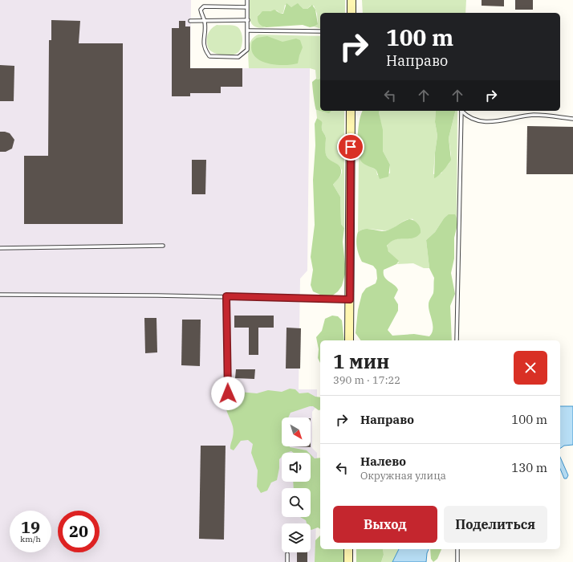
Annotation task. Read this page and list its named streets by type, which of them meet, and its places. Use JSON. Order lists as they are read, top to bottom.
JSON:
{
  "north": "bottom right",
  "page": {
    "turn": ["100 m", "Направо"],
    "heading": ["1 мин", "390 m · 17:22"],
    "list": [
      {
        "name": "Направо",
        "value": "100 m"
      },
      {
        "name": "Налево",
        "note": "Окружная улица",
        "value": "130 m"
      }
    ],
    "buttons": ["Выход", "Поделиться"],
    "speed": "19 km/h",
    "limit": "20"
  }
}
